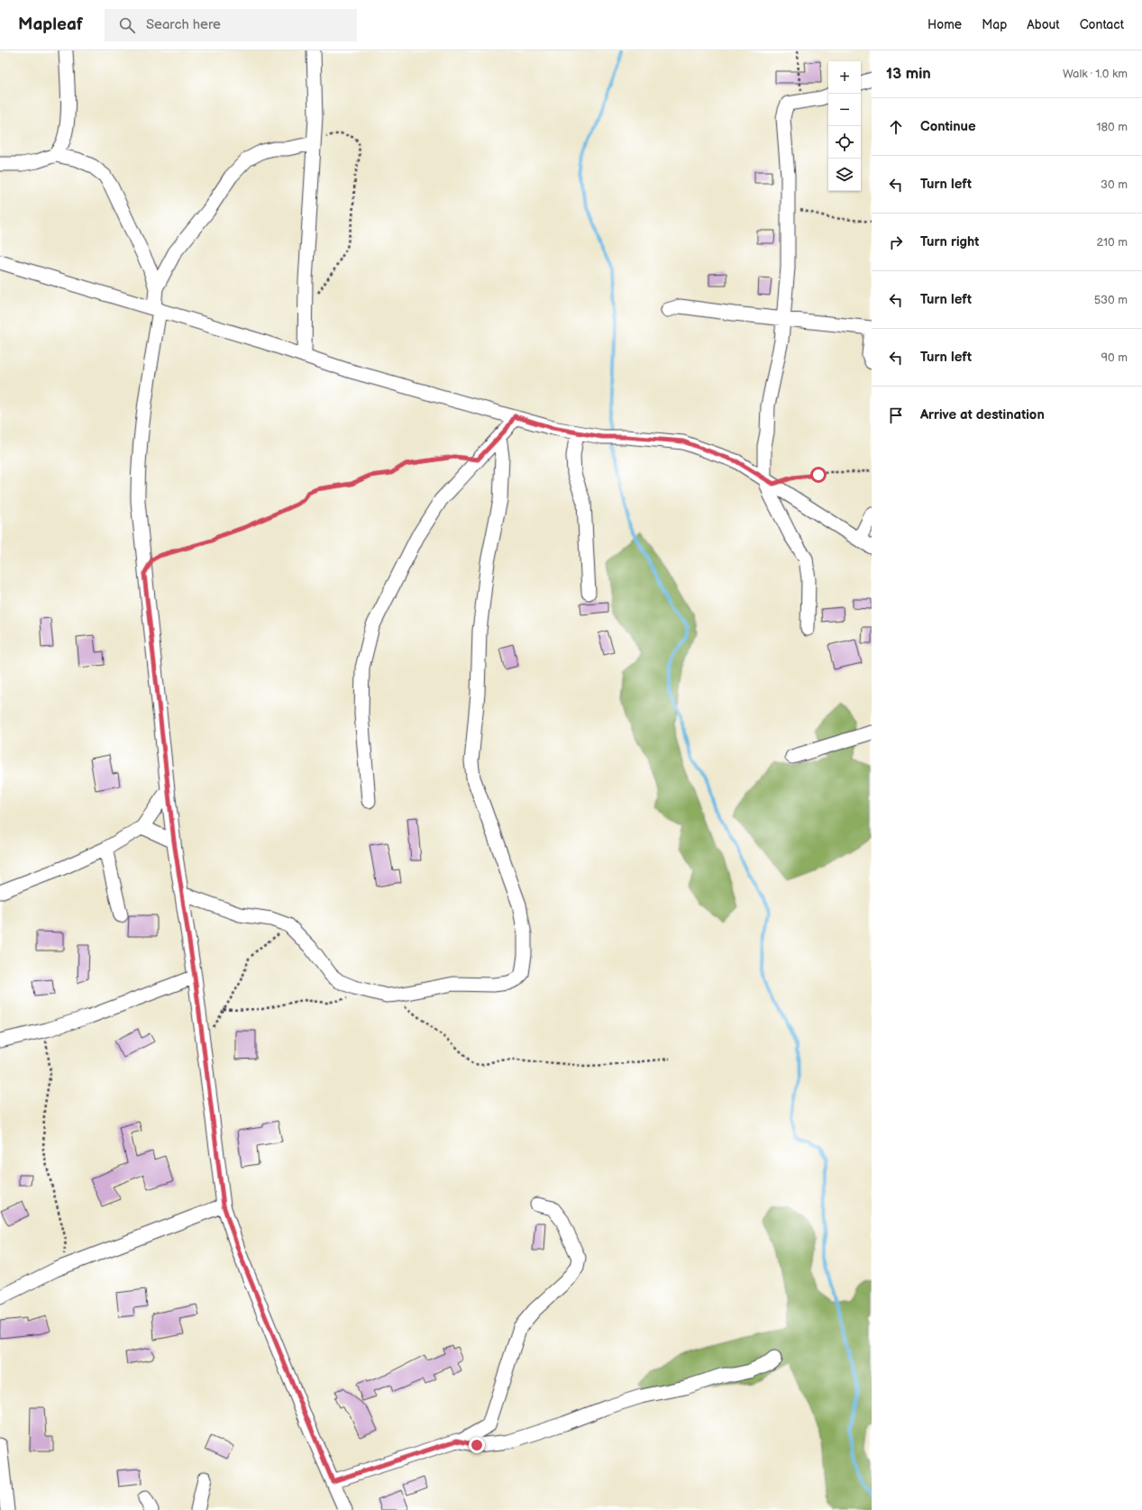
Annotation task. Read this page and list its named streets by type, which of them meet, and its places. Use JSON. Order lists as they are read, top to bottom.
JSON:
{
  "page": {
    "header": "Mapleaf",
    "search": "Search here",
    "nav": [
      "Home",
      "Map",
      "About",
      "Contact"
    ],
    "heading": ["13 min", "Walk · 1.0 km"],
    "map_buttons": ["+", "−"],
    "list": [
      ["Continue", "180 m"],
      ["Turn left", "30 m"],
      ["Turn right", "210 m"],
      ["Turn left", "530 m"],
      ["Turn left", "90 m"],
      "Arrive at destination"
    ]
  }
}
